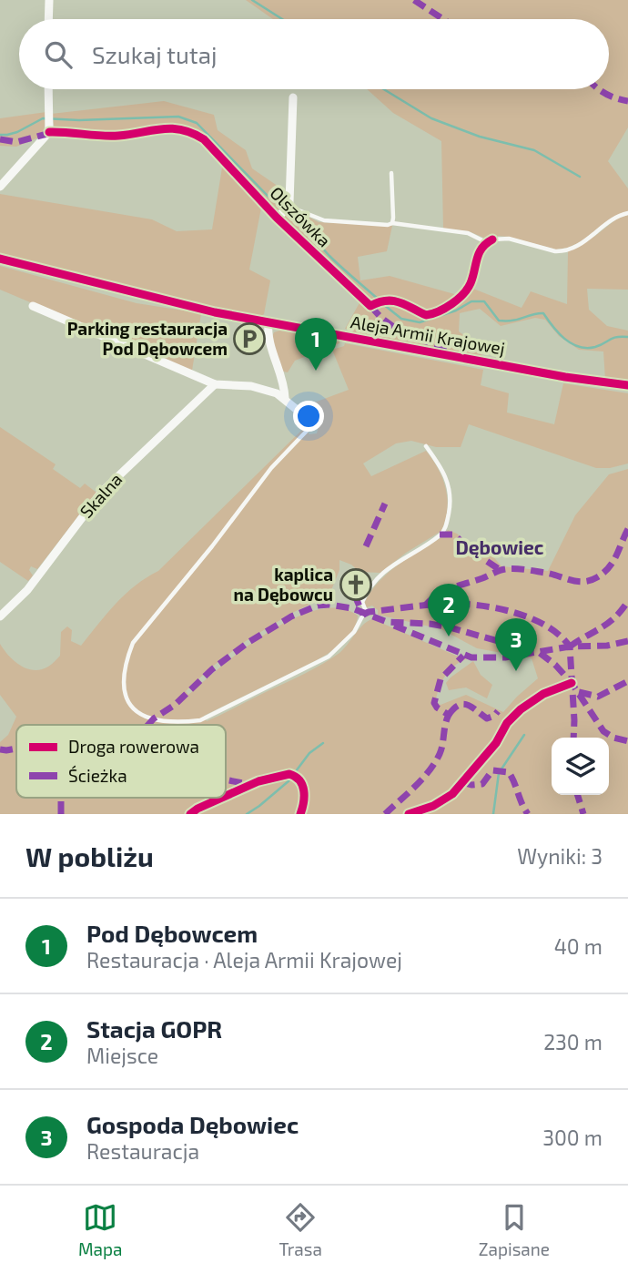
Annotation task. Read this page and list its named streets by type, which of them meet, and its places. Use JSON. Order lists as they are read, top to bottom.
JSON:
{
  "streets": {
    "street": ["Olszówka", "Aleja Armii Krajowej", "Skalna"]
  },
  "districts": ["Dębowiec"],
  "places": {
    "parking": ["Parking restauracja Pod Dębowcem"],
    "church": ["kaplica na Dębowcu"]
  },
  "legend": ["Droga rowerowa", "Ścieżka"],
  "page": {
    "search": "Szukaj tutaj",
    "pins": ["1", "2", "3"],
    "heading": ["W pobliżu", "Wyniki: 3"],
    "list": [
      {
        "mark": "1",
        "name": "Pod Dębowcem",
        "note": "Restauracja · Aleja Armii Krajowej",
        "value": "40 m"
      },
      {
        "mark": "2",
        "name": "Stacja GOPR",
        "note": "Miejsce",
        "value": "230 m"
      },
      {
        "mark": "3",
        "name": "Gospoda Dębowiec",
        "note": "Restauracja",
        "value": "300 m"
      }
    ],
    "nav": ["Mapa", "Trasa", "Zapisane"]
  }
}
